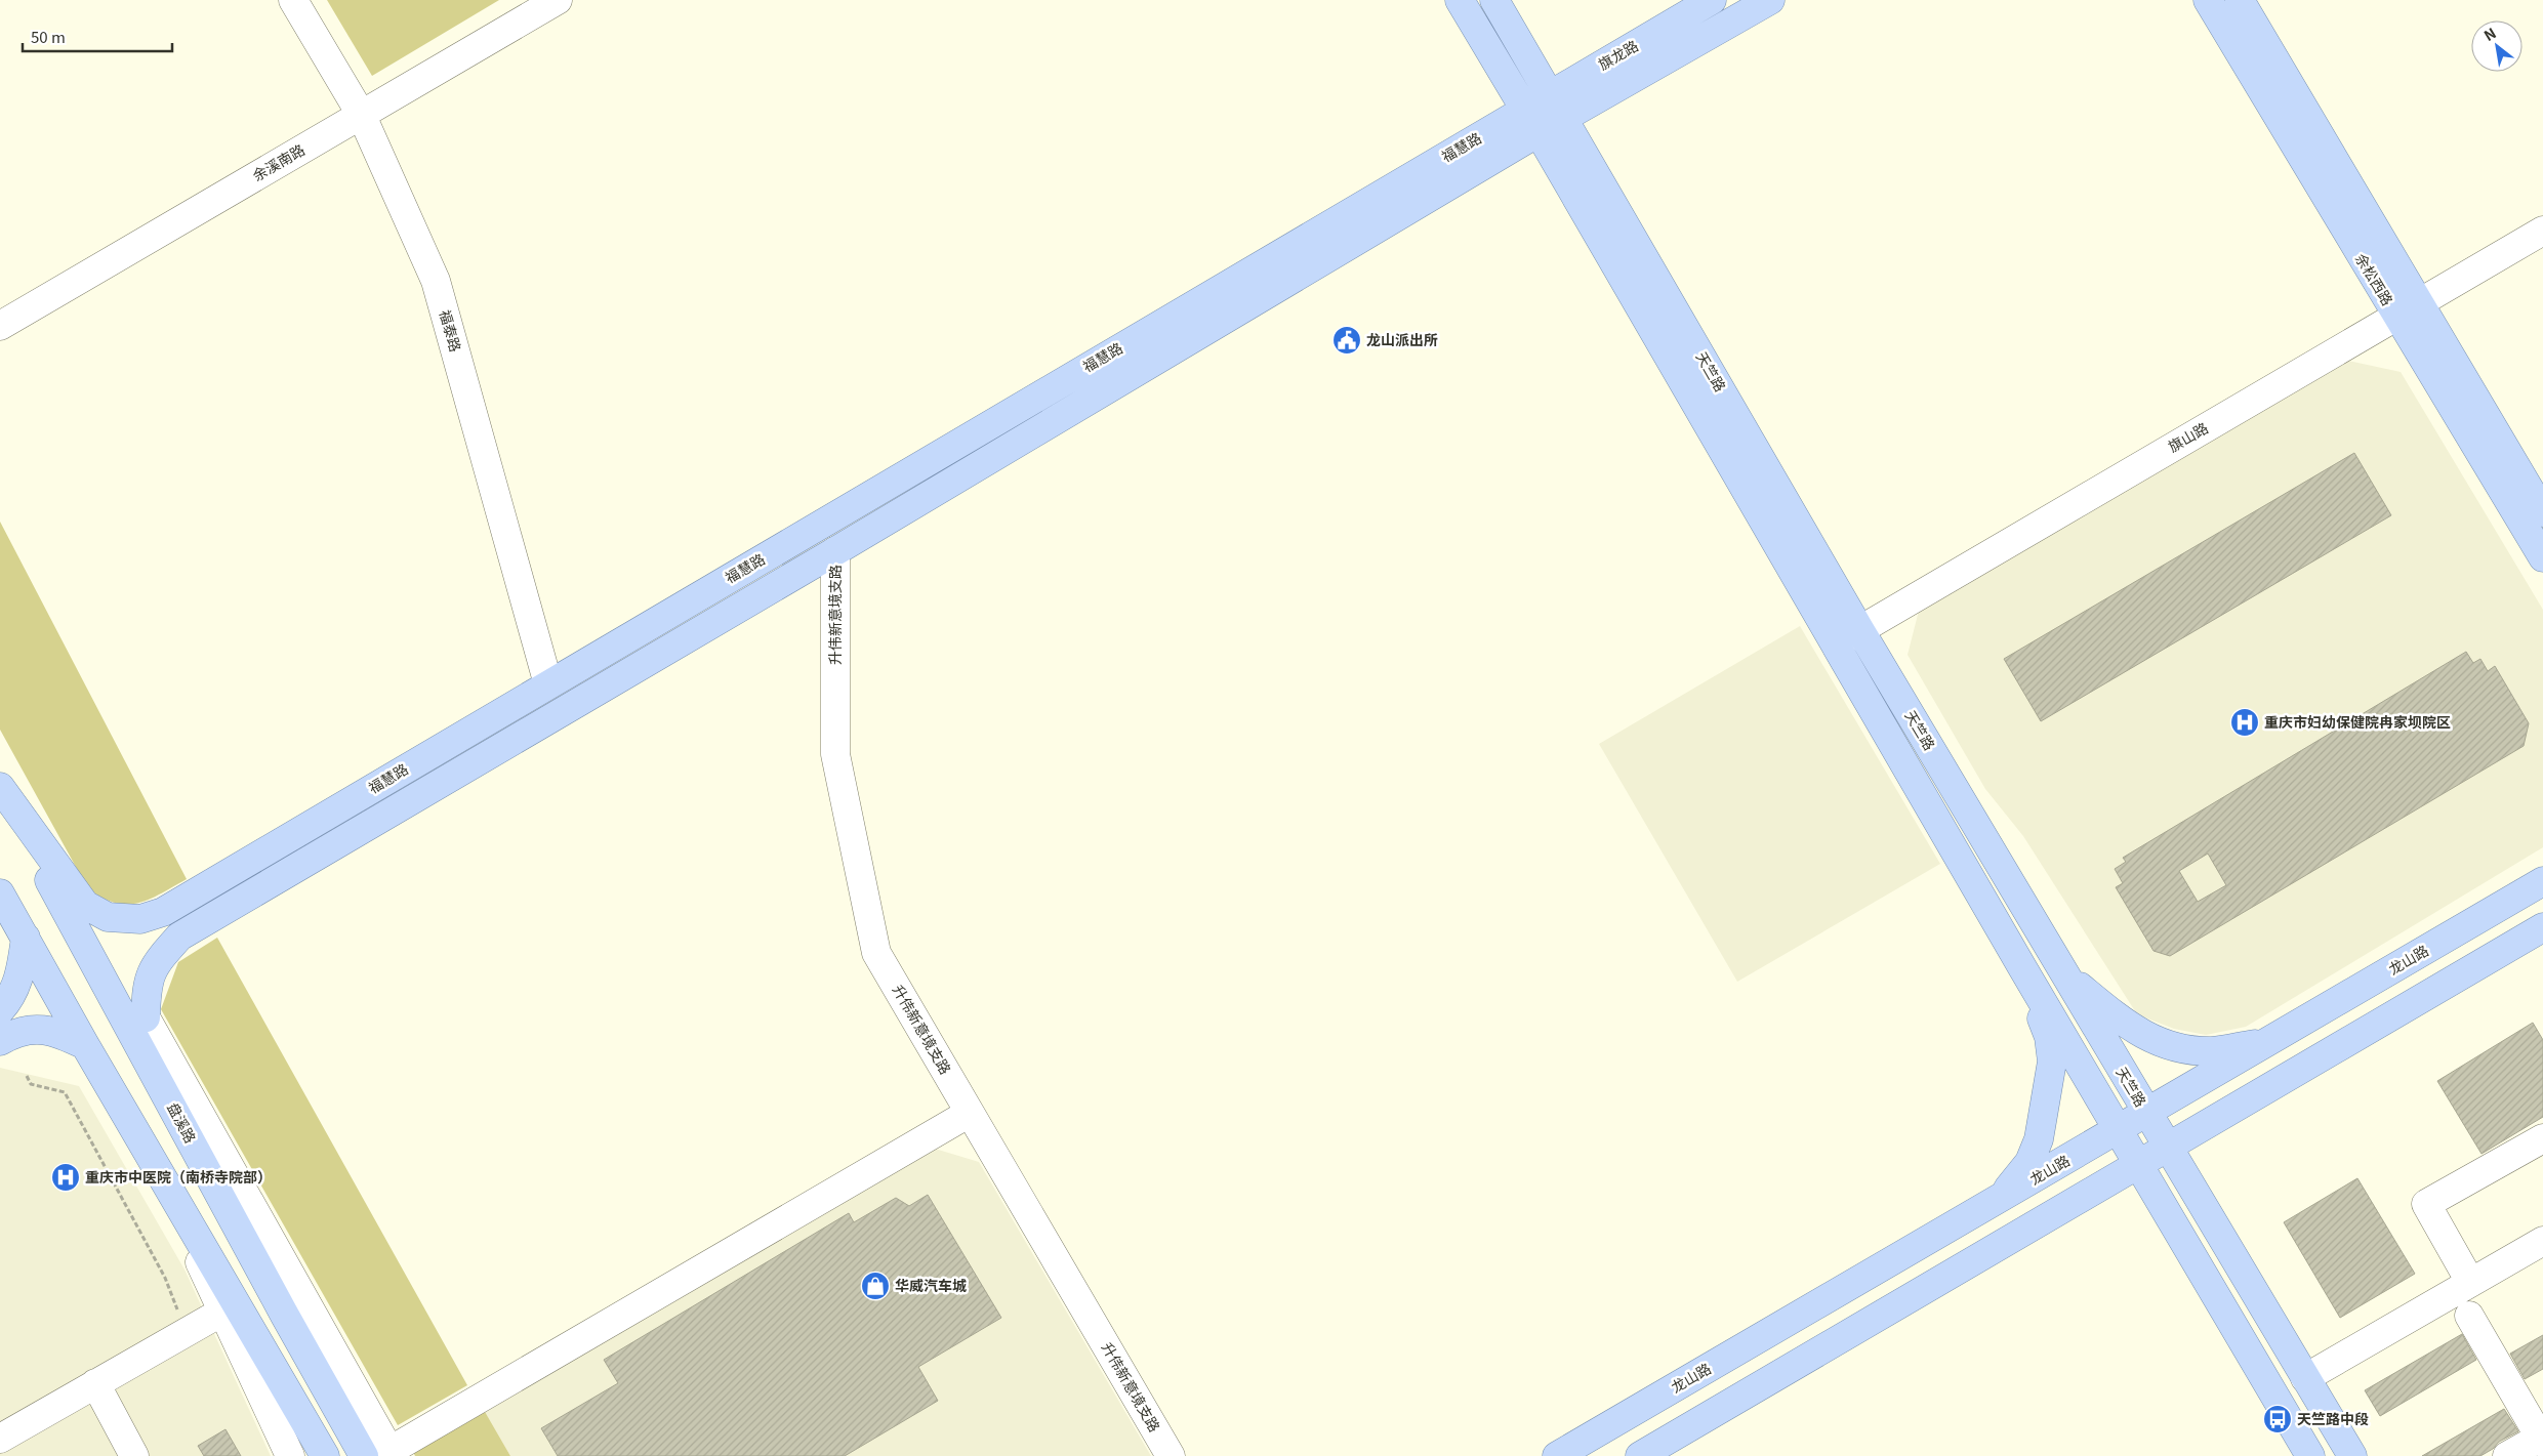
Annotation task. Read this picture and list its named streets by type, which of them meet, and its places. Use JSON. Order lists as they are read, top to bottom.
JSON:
{
  "streets": {
    "main road": [
      "旗龙路",
      "福慧路",
      "余松西路",
      "天竺路",
      "龙山路",
      "盘溪路"
    ],
    "street": [
      "余溪南路",
      "福泰路",
      "旗山路",
      "升伟新意境支路"
    ]
  },
  "crossings": [
    ["旗龙路", "福慧路"],
    ["旗龙路", "天竺路"],
    ["福慧路", "福泰路"],
    ["福慧路", "天竺路"],
    ["福慧路", "升伟新意境支路"],
    ["福慧路", "盘溪路"],
    ["余溪南路", "福泰路"],
    ["余松西路", "旗山路"],
    ["天竺路", "旗山路"],
    ["天竺路", "龙山路"]
  ],
  "places": {
    "public building": ["龙山派出所"],
    "hospital": ["重庆市妇幼保健院冉家坝院区", "重庆市中医院（南桥寺院部）"],
    "shop": ["华威汽车城"],
    "bus stop": ["天竺路中段"]
  },
  "scale_bar": "50 m",
  "north": "top left"
}
